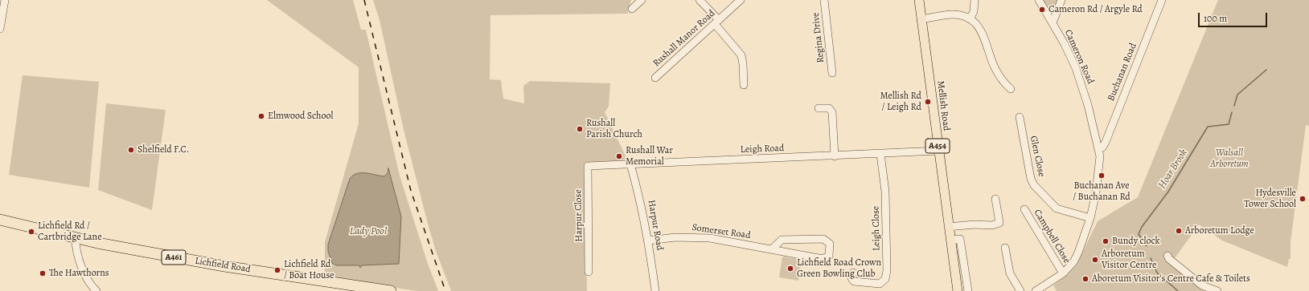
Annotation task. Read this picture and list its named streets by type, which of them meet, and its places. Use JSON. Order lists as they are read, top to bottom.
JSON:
{
  "streets": {
    "highway": ["A461", "Lichfield Road"],
    "main road": ["Mellish Road", "A454"],
    "street": [
      "Regina Drive",
      "Rushall Manor Road",
      "Cameron Road",
      "Buchanan Road",
      "Leigh Road",
      "Glen Close",
      "Harpur Close",
      "Harpur Road",
      "Leigh Close",
      "Somerset Road",
      "Campbell Close"
    ]
  },
  "crossings": [
    ["Cameron Road", "Buchanan Road"],
    ["Cameron Road", "Glen Close"],
    ["Cameron Road", "Campbell Close"],
    ["Mellish Road", "Leigh Road"],
    ["Leigh Road", "Harpur Close"],
    ["Leigh Road", "Harpur Road"],
    ["Leigh Road", "Leigh Close"],
    ["Harpur Road", "Somerset Road"]
  ],
  "water": ["Hoar Brook", "Lady Pool"],
  "parks": ["Walsall Arboretum"],
  "places": [
    "Cameron Rd / Argyle Rd",
    "Mellish Rd / Leigh Rd",
    "Elmwood School",
    "Rushall Parish Church",
    "Shelfield F.C.",
    "Rushall War Memorial",
    "Buchanan Ave / Buchanan Rd",
    "Hydesville Tower School",
    "Arboretum Lodge",
    "Lichfield Rd / Cartbridge Lane",
    "Bundy clock",
    "Arboretum Visitor Centre",
    "Lichfield Road Crown Green Bowling Club",
    "Lichfield Rd / Boat House",
    "The Hawthorns",
    "Aboretum Visitor's Centre Cafe & Toilets"
  ],
  "scale_bar": "100 m"
}
